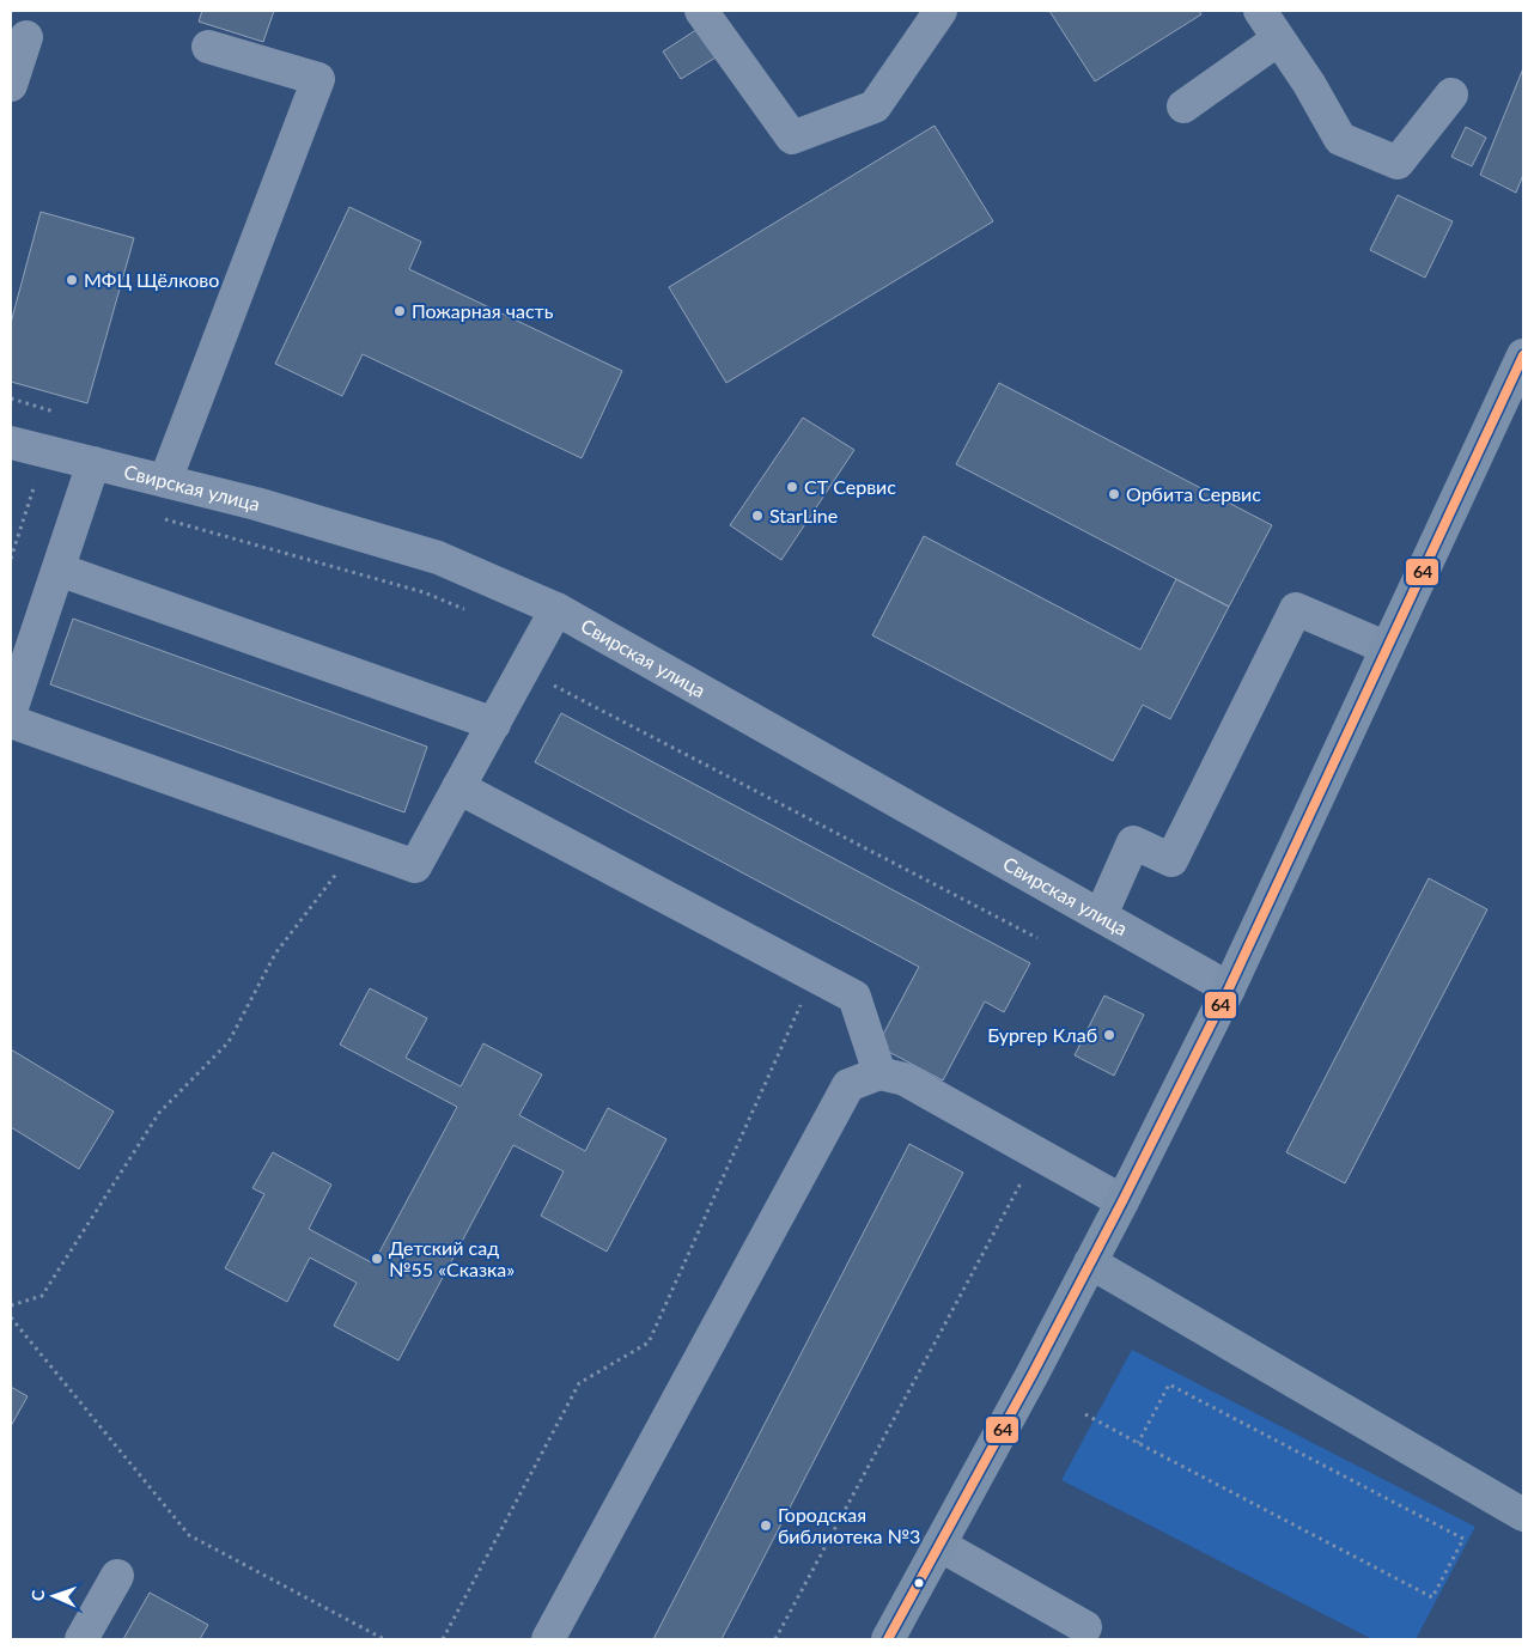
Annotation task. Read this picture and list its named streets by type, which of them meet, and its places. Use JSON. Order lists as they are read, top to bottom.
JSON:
{
  "streets": {
    "street": ["Свирская улица"]
  },
  "places": [
    "МФЦ Щёлково",
    "Пожарная часть",
    "СТ Сервис",
    "Орбита Сервис",
    "StarLine",
    "Бургер Клаб",
    "Детский сад №55 «Сказка»",
    "Городская библиотека №3"
  ],
  "lines": ["transit line 64"],
  "north": "left"
}
